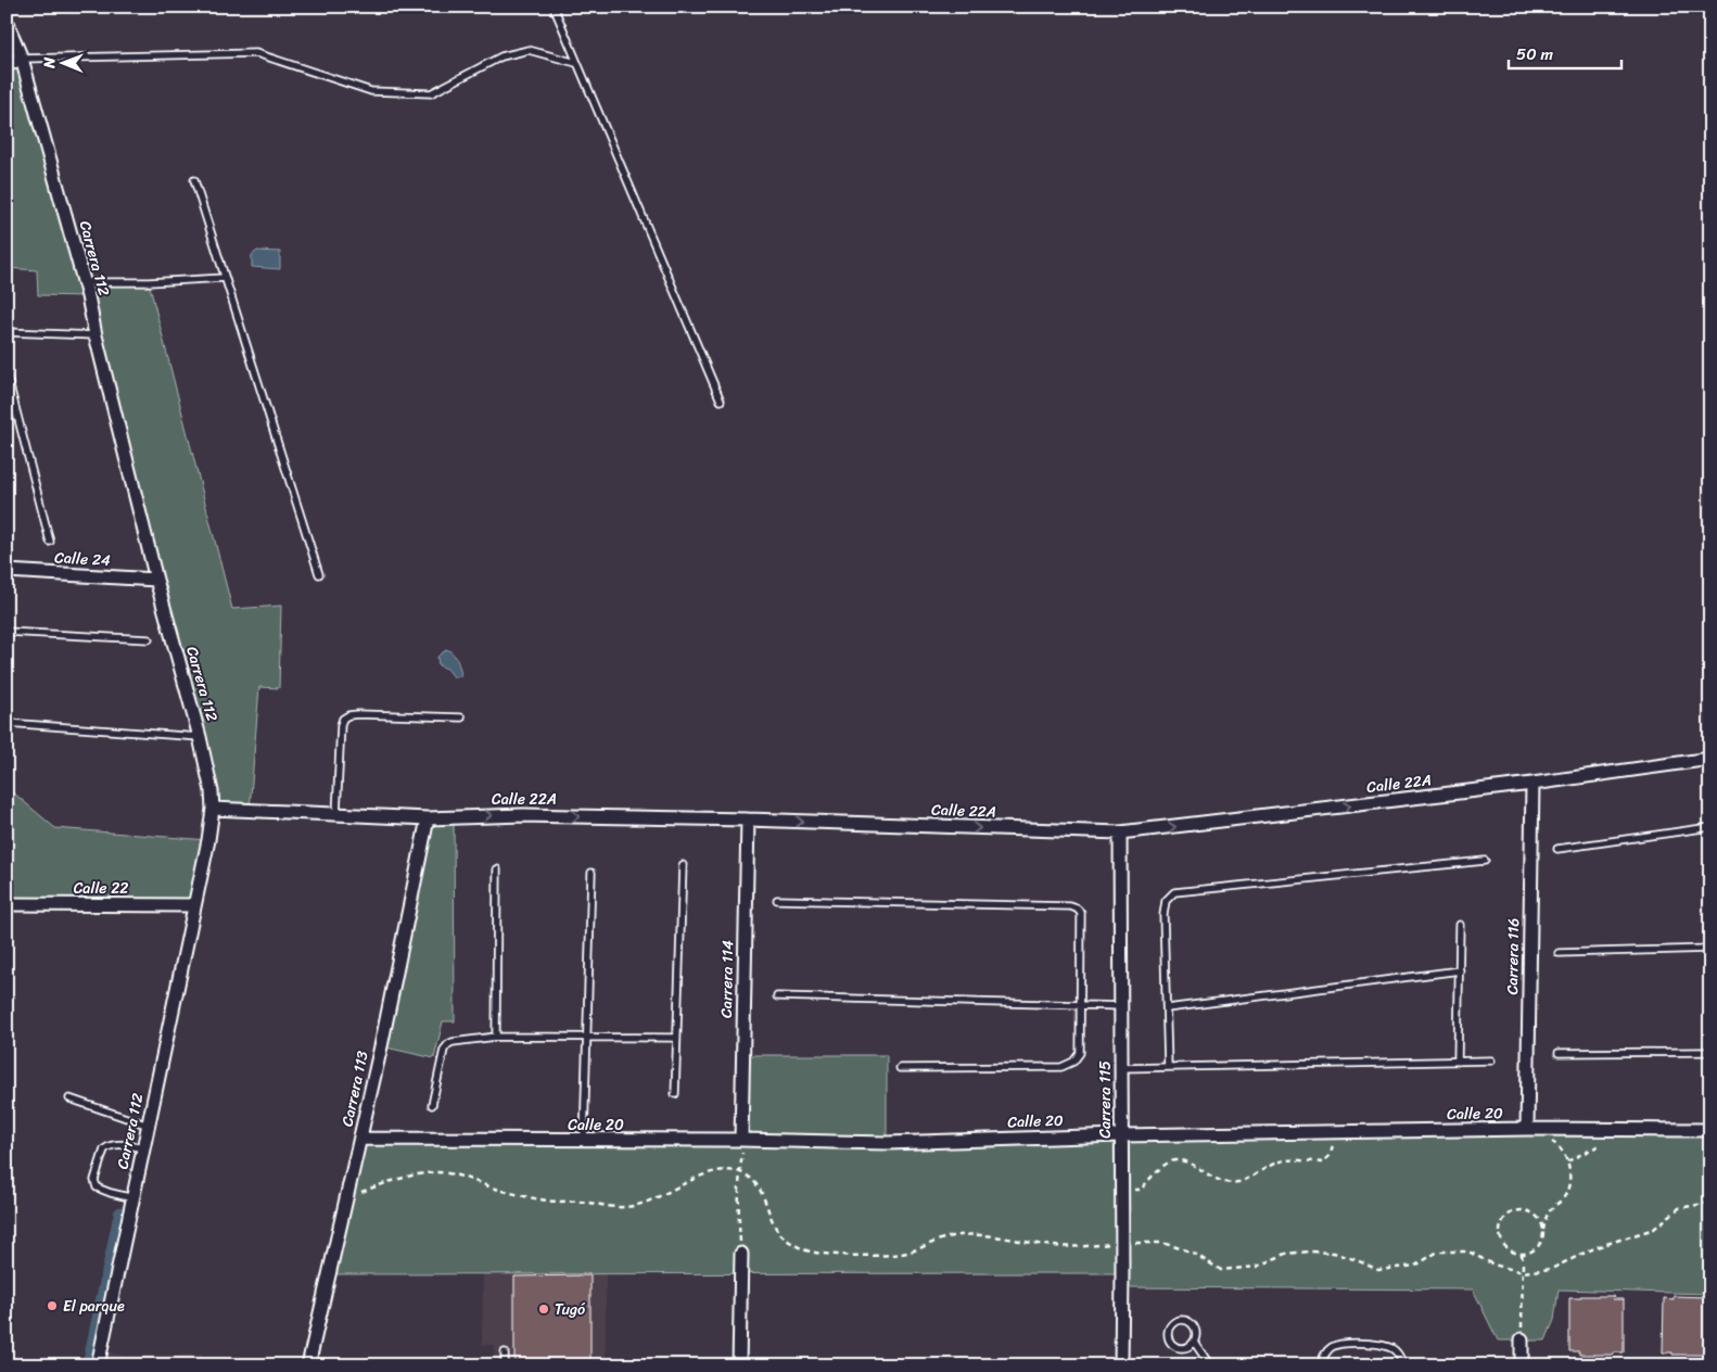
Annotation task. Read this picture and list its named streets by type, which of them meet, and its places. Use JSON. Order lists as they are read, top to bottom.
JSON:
{
  "streets": {
    "street": [
      "Carrera 112",
      "Calle 24",
      "Calle 22A",
      "Calle 22",
      "Carrera 116",
      "Carrera 114",
      "Carrera 113",
      "Carrera 115",
      "Calle 20"
    ]
  },
  "crossings": [
    ["Carrera 112", "Calle 24"],
    ["Carrera 112", "Calle 22A"],
    ["Carrera 112", "Calle 22"],
    ["Calle 22A", "Carrera 116"],
    ["Calle 22A", "Carrera 114"],
    ["Calle 22A", "Carrera 113"],
    ["Calle 22A", "Carrera 115"],
    ["Carrera 116", "Calle 20"],
    ["Carrera 114", "Calle 20"],
    ["Carrera 113", "Calle 20"],
    ["Carrera 115", "Calle 20"]
  ],
  "one_way": ["Calle 22A"],
  "places": ["El parque", "Tugó"],
  "scale_bar": "50 m",
  "north": "left"
}
